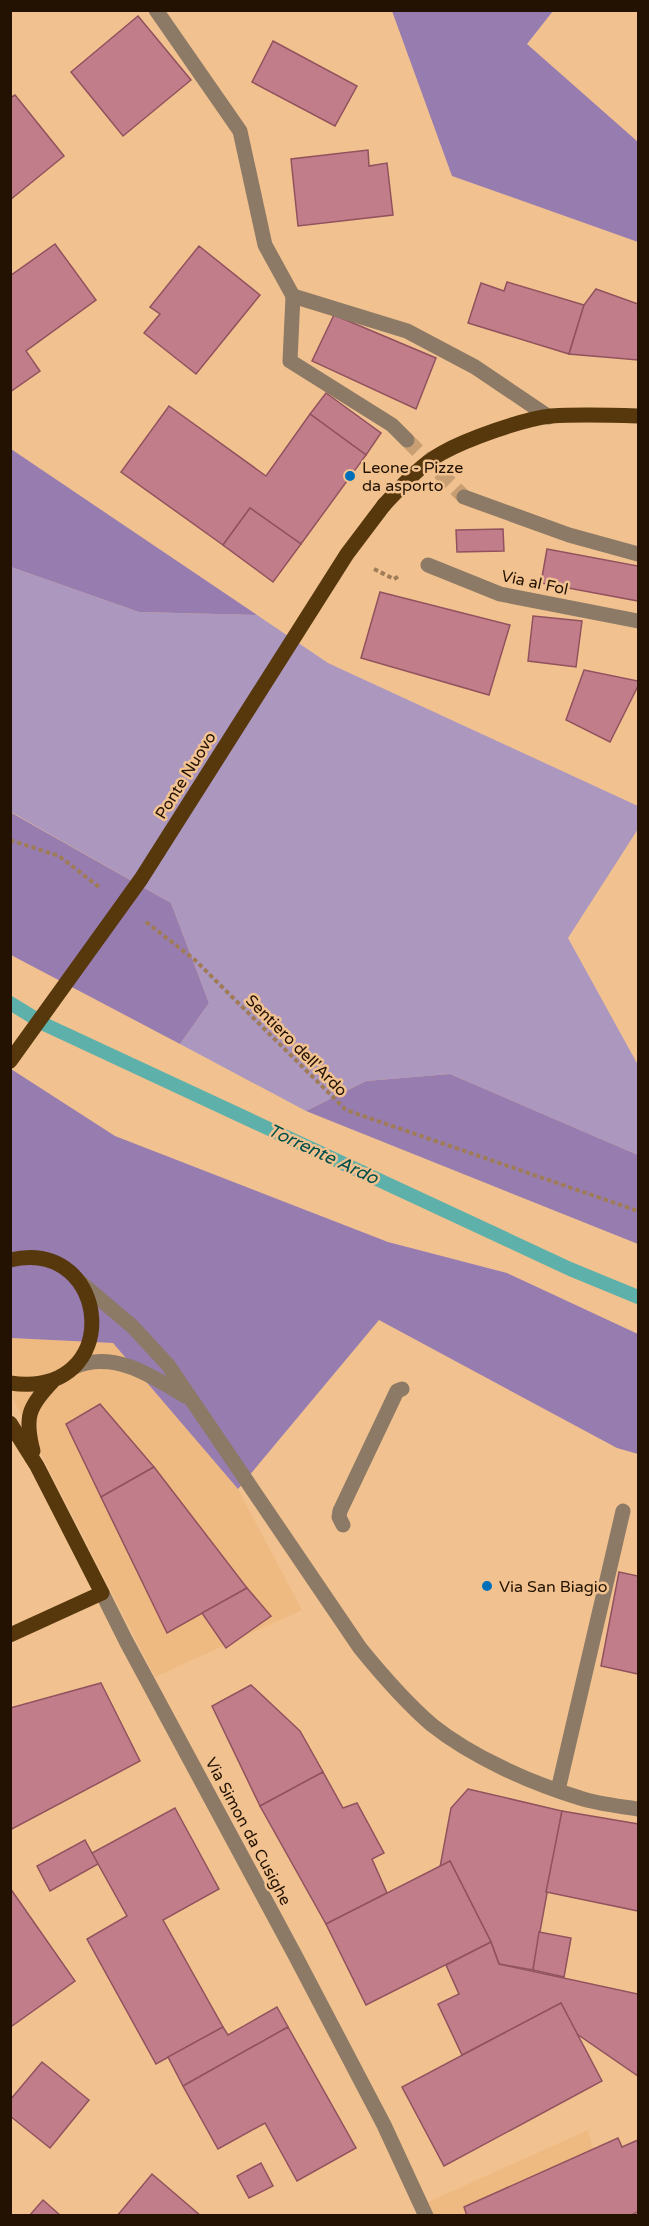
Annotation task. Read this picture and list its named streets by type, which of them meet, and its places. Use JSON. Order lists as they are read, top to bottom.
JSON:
{
  "streets": {
    "main road": ["Ponte Nuovo", "Via Simon da Cusighe"],
    "street": ["Via al Fol"],
    "path": ["Sentiero dell'Ardo"]
  },
  "water": ["Torrente Ardo"],
  "places": ["Leone - Pizze da asporto", "Via San Biagio"]
}
